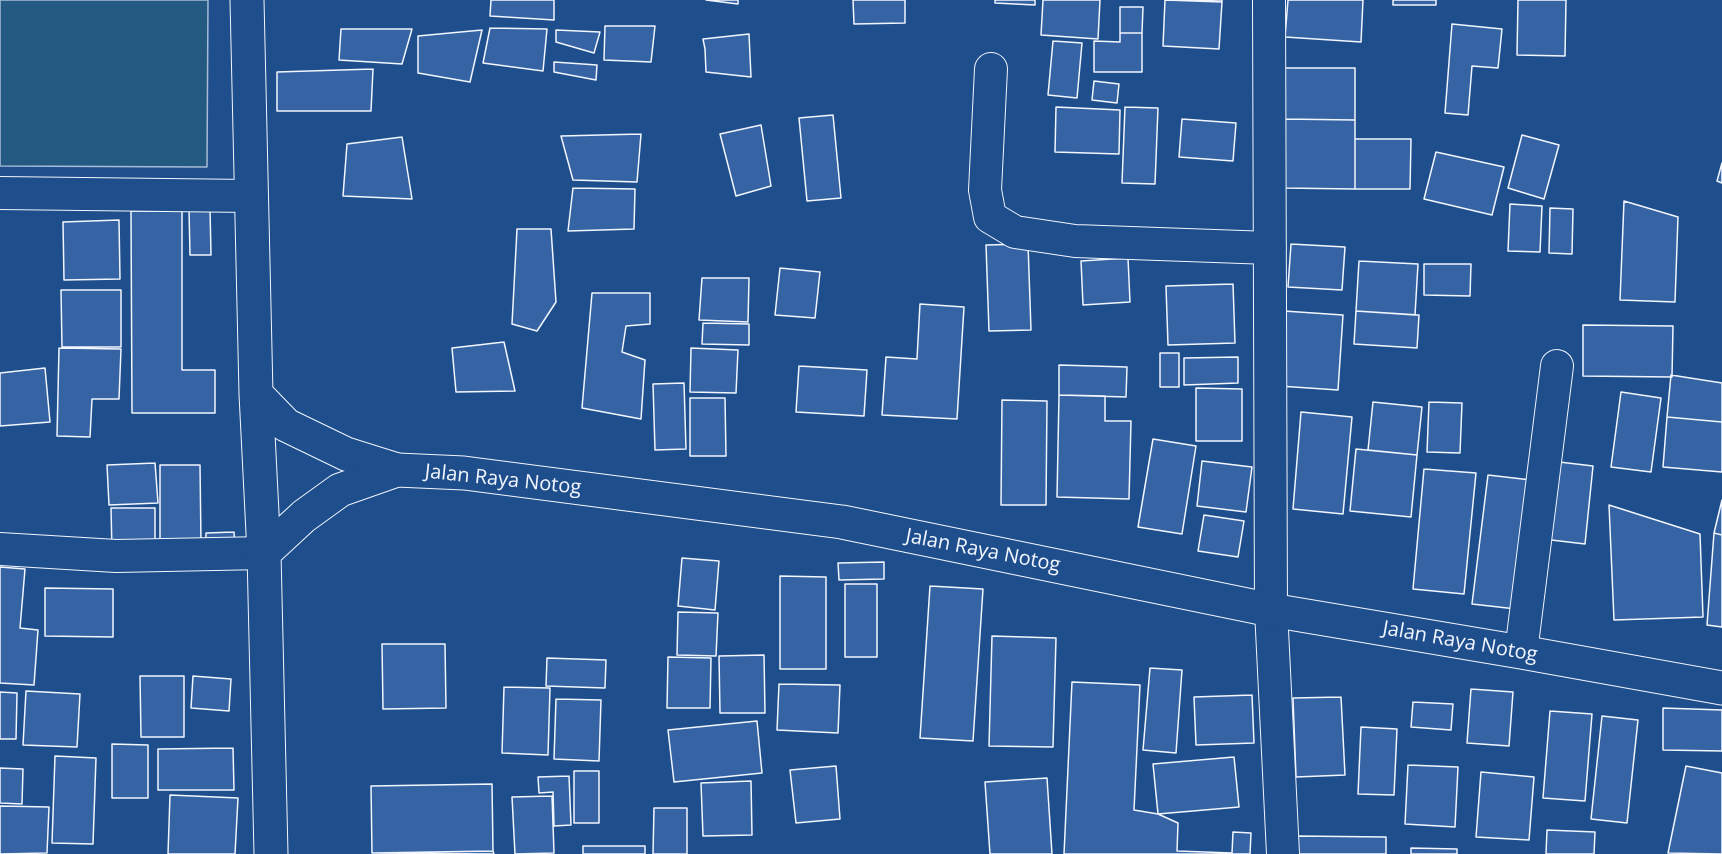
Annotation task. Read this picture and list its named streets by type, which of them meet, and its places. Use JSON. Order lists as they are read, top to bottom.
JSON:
{
  "streets": {
    "main road": ["Jalan Raya Notog"]
  }
}
